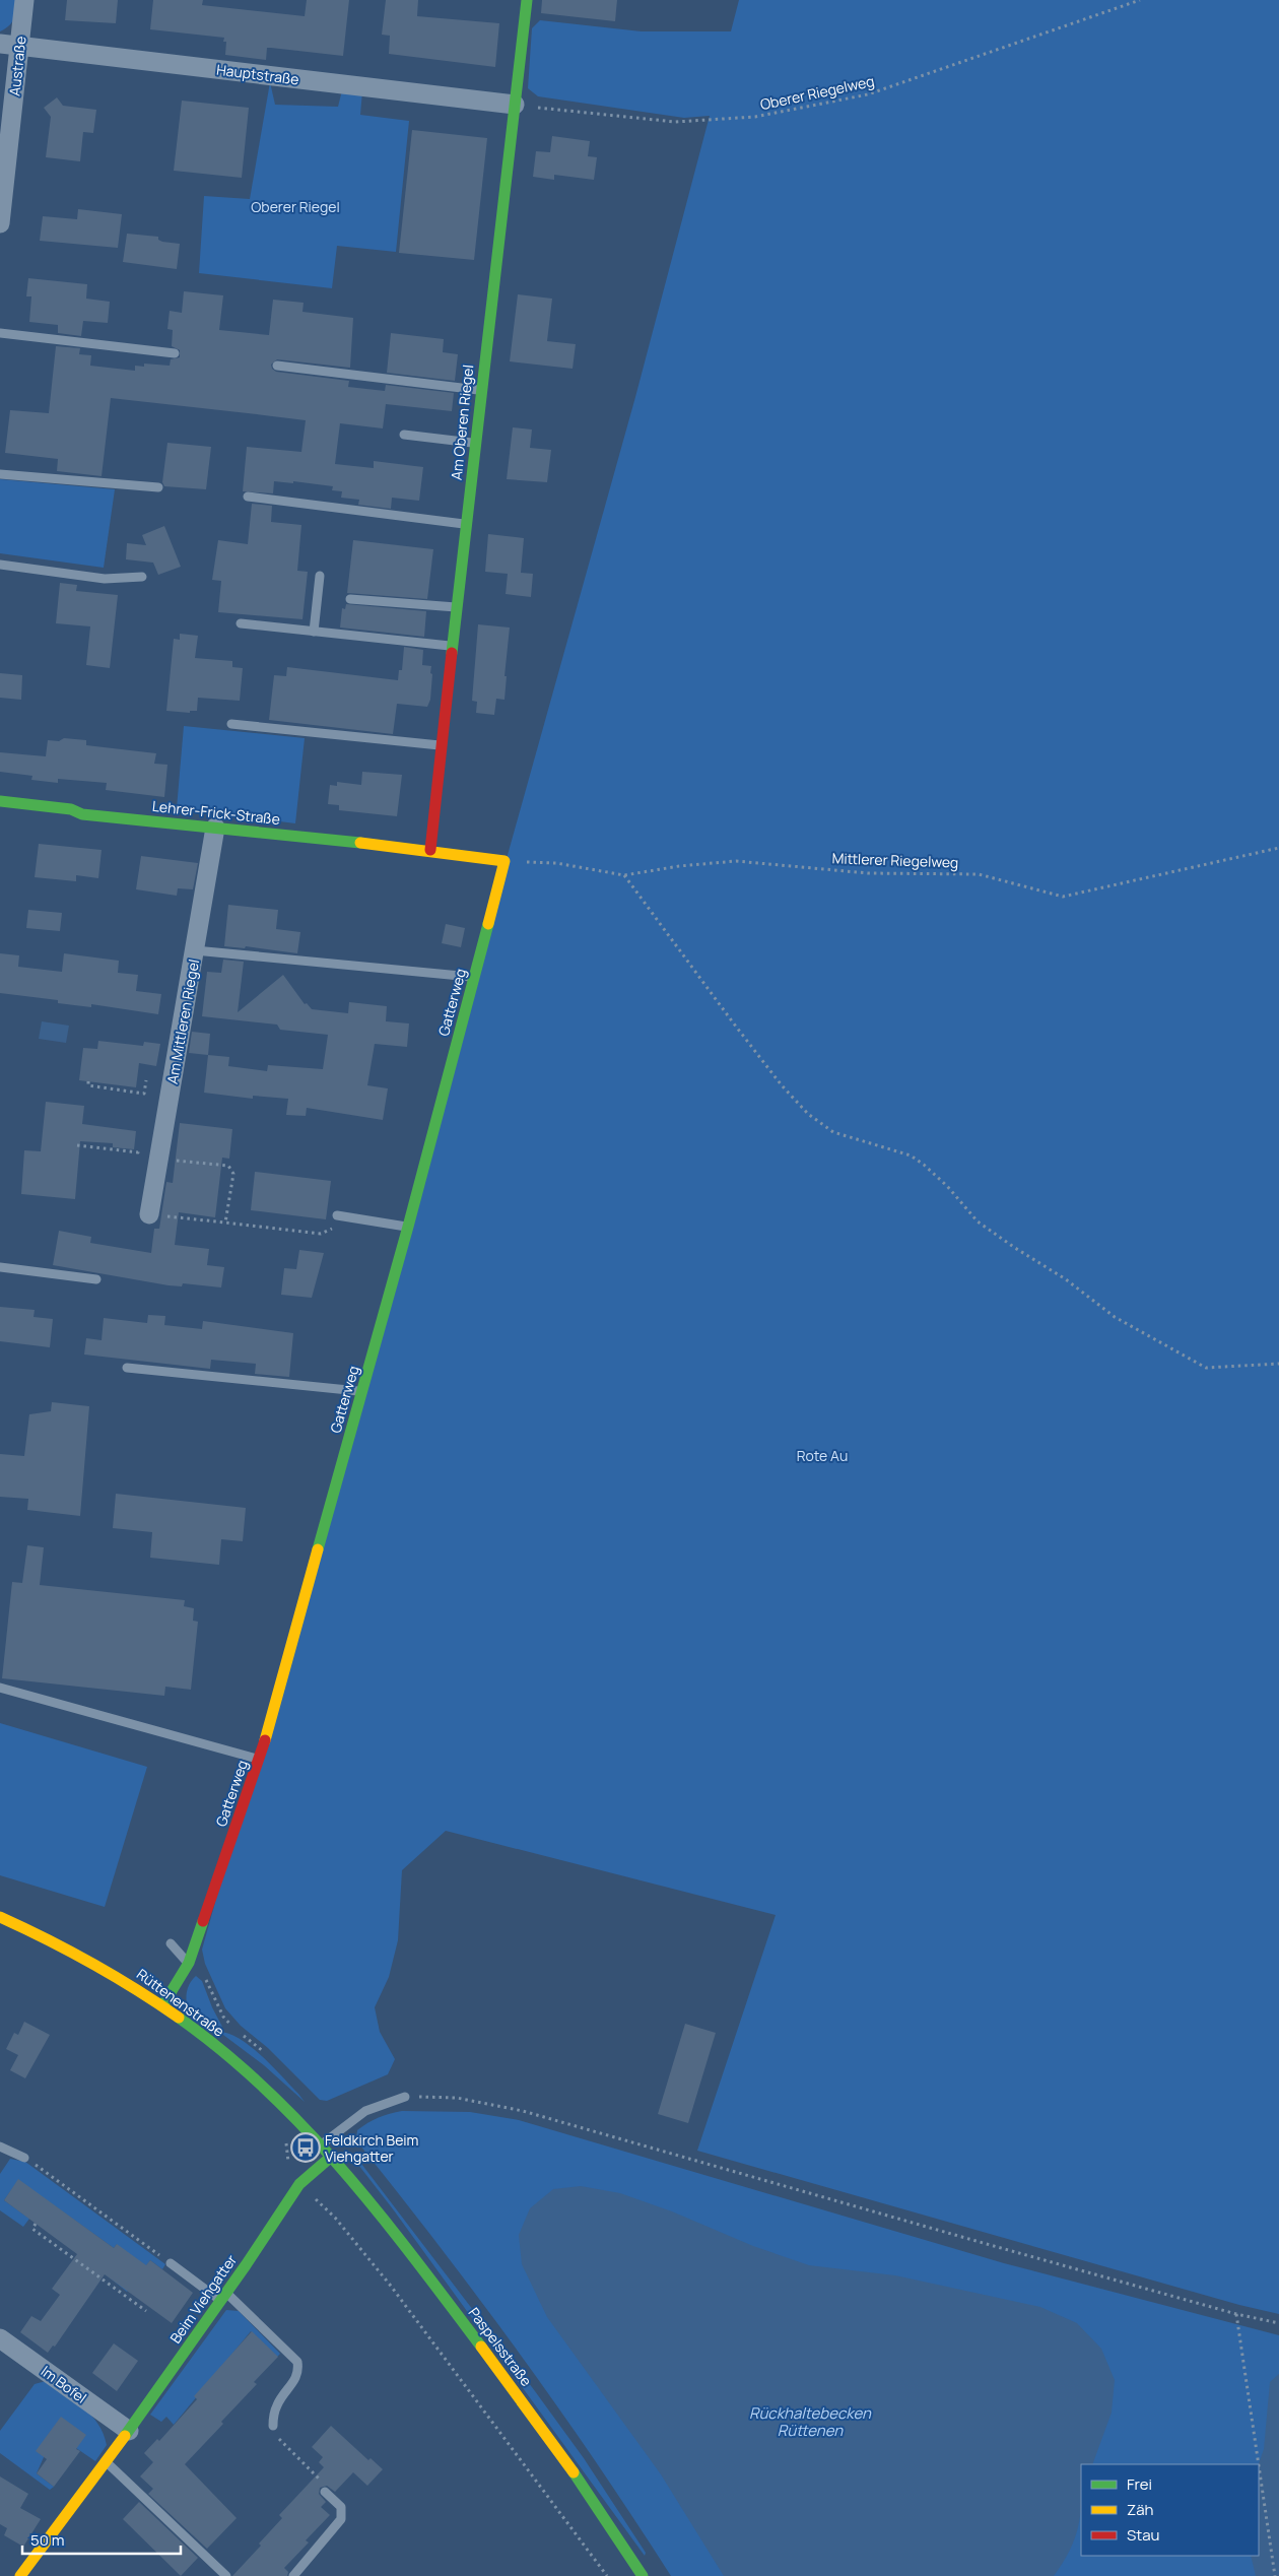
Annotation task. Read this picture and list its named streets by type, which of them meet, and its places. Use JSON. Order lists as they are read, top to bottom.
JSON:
{
  "streets": {
    "street": [
      "Austraße",
      "Hauptstraße",
      "Am Oberen Riegel",
      "Lehrer-Frick-Straße",
      "Gatterweg",
      "Am Mittleren Riegel",
      "Rüttenenstraße",
      "Beim Viehgatter",
      "Paspelsstraße",
      "Im Bofel"
    ],
    "path": ["Oberer Riegelweg", "Mittlerer Riegelweg"]
  },
  "crossings": [
    ["Austraße", "Hauptstraße"],
    ["Hauptstraße", "Oberer Riegelweg"],
    ["Hauptstraße", "Am Oberen Riegel"],
    ["Oberer Riegelweg", "Am Oberen Riegel"],
    ["Am Oberen Riegel", "Lehrer-Frick-Straße"],
    ["Lehrer-Frick-Straße", "Am Mittleren Riegel"],
    ["Mittlerer Riegelweg", "Gatterweg"],
    ["Gatterweg", "Rüttenenstraße"],
    ["Rüttenenstraße", "Paspelsstraße"],
    ["Beim Viehgatter", "Paspelsstraße"],
    ["Beim Viehgatter", "Im Bofel"]
  ],
  "water": ["Rückhaltebecken Rüttenen"],
  "parks": ["Oberer Riegel", "Rote Au"],
  "places": {
    "bus stop": ["Feldkirch Beim Viehgatter"]
  },
  "legend": ["Frei", "Zäh", "Stau"],
  "scale_bar": "50 m"
}
